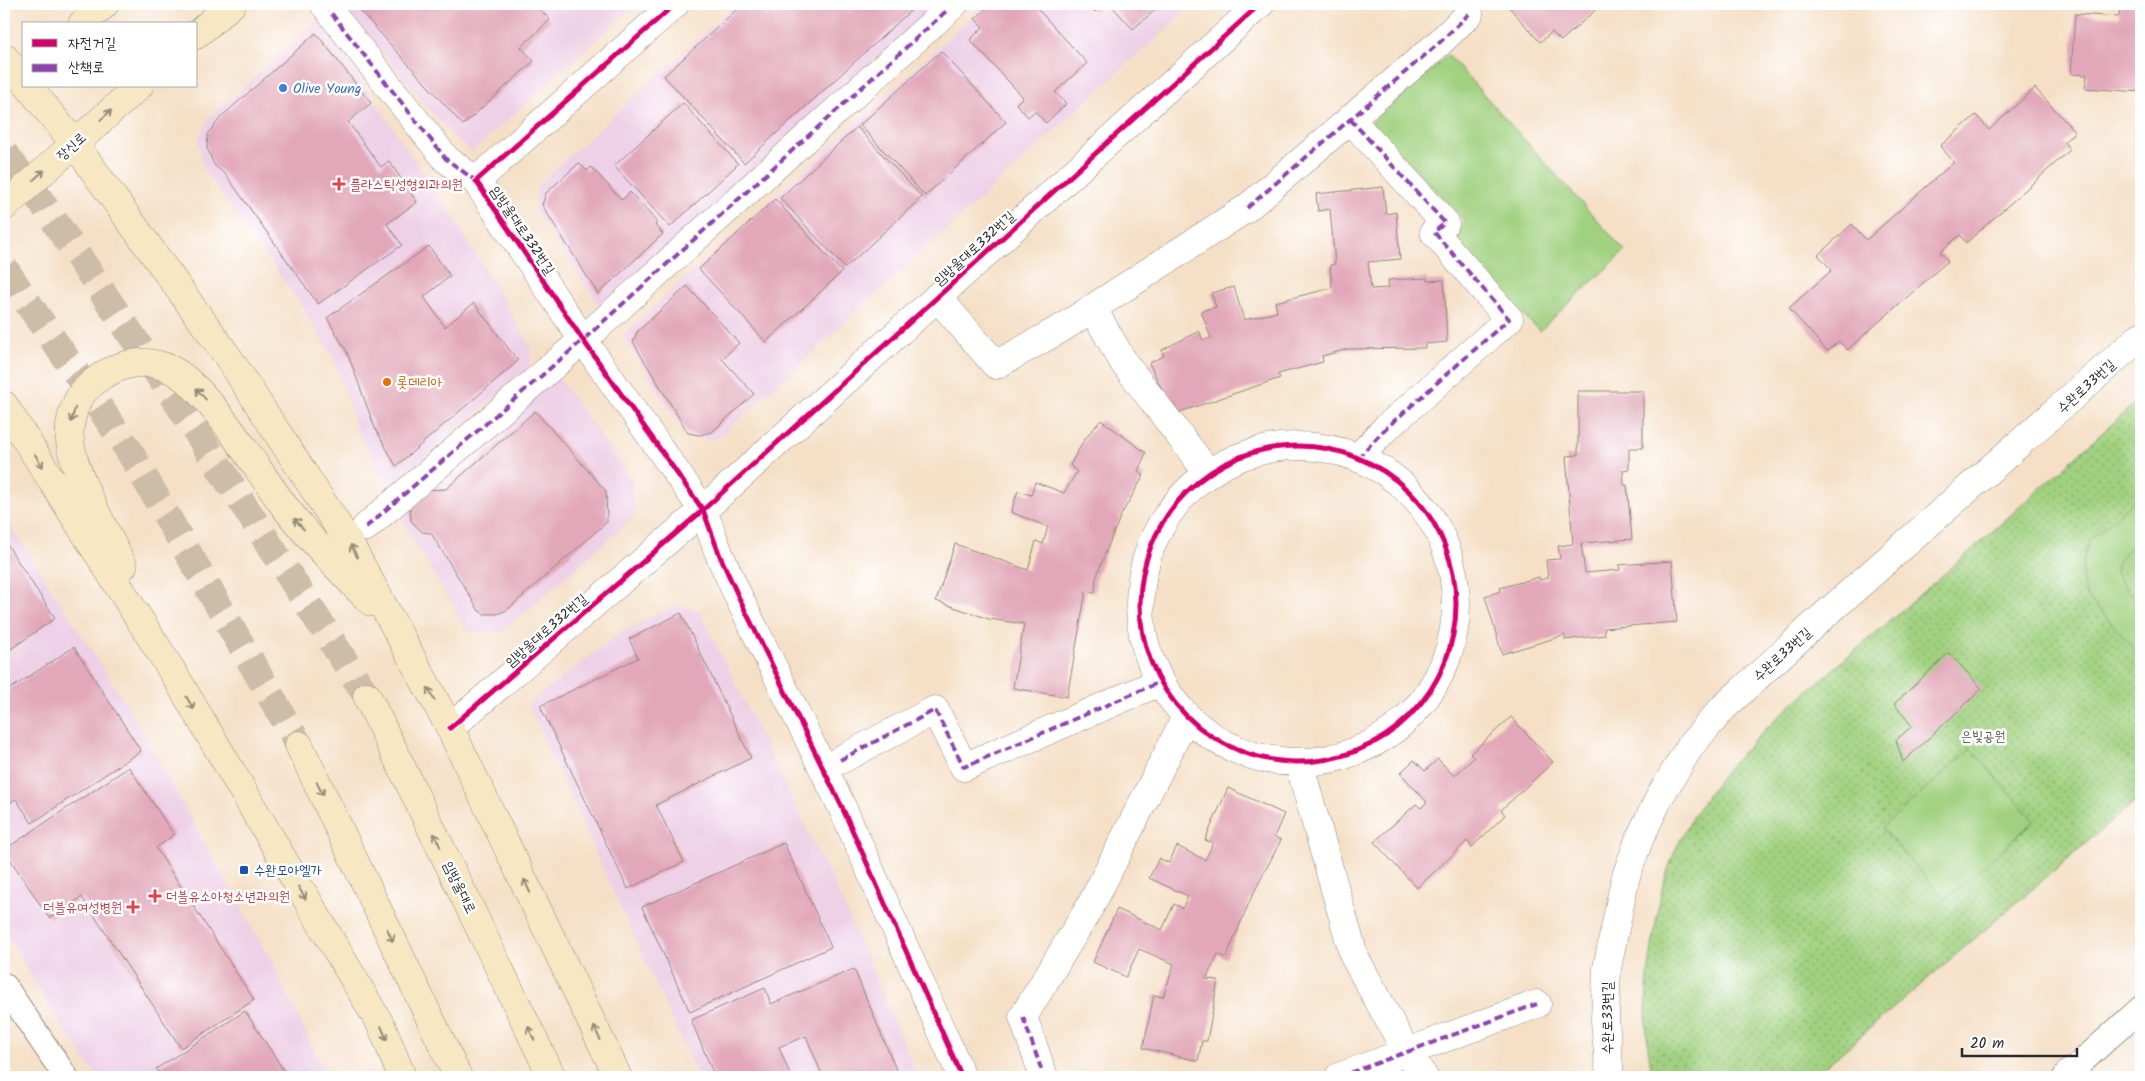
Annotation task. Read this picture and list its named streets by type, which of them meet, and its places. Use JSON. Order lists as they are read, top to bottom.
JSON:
{
  "streets": {
    "main road": ["장신로", "임방울대로"],
    "street": ["임방울대로332번길", "수완로33번길"]
  },
  "one_way": ["장신로"],
  "parks": ["은빛공원"],
  "places": {
    "other": ["Olive Young", "롯데리아"],
    "health": ["플라스틱성형외과의원", "더블유소아청소년과의원", "더블유여성병원"],
    "transit": ["수완모아엘가"]
  },
  "legend": ["자전거길", "산책로"],
  "scale_bar": "20 m"
}
